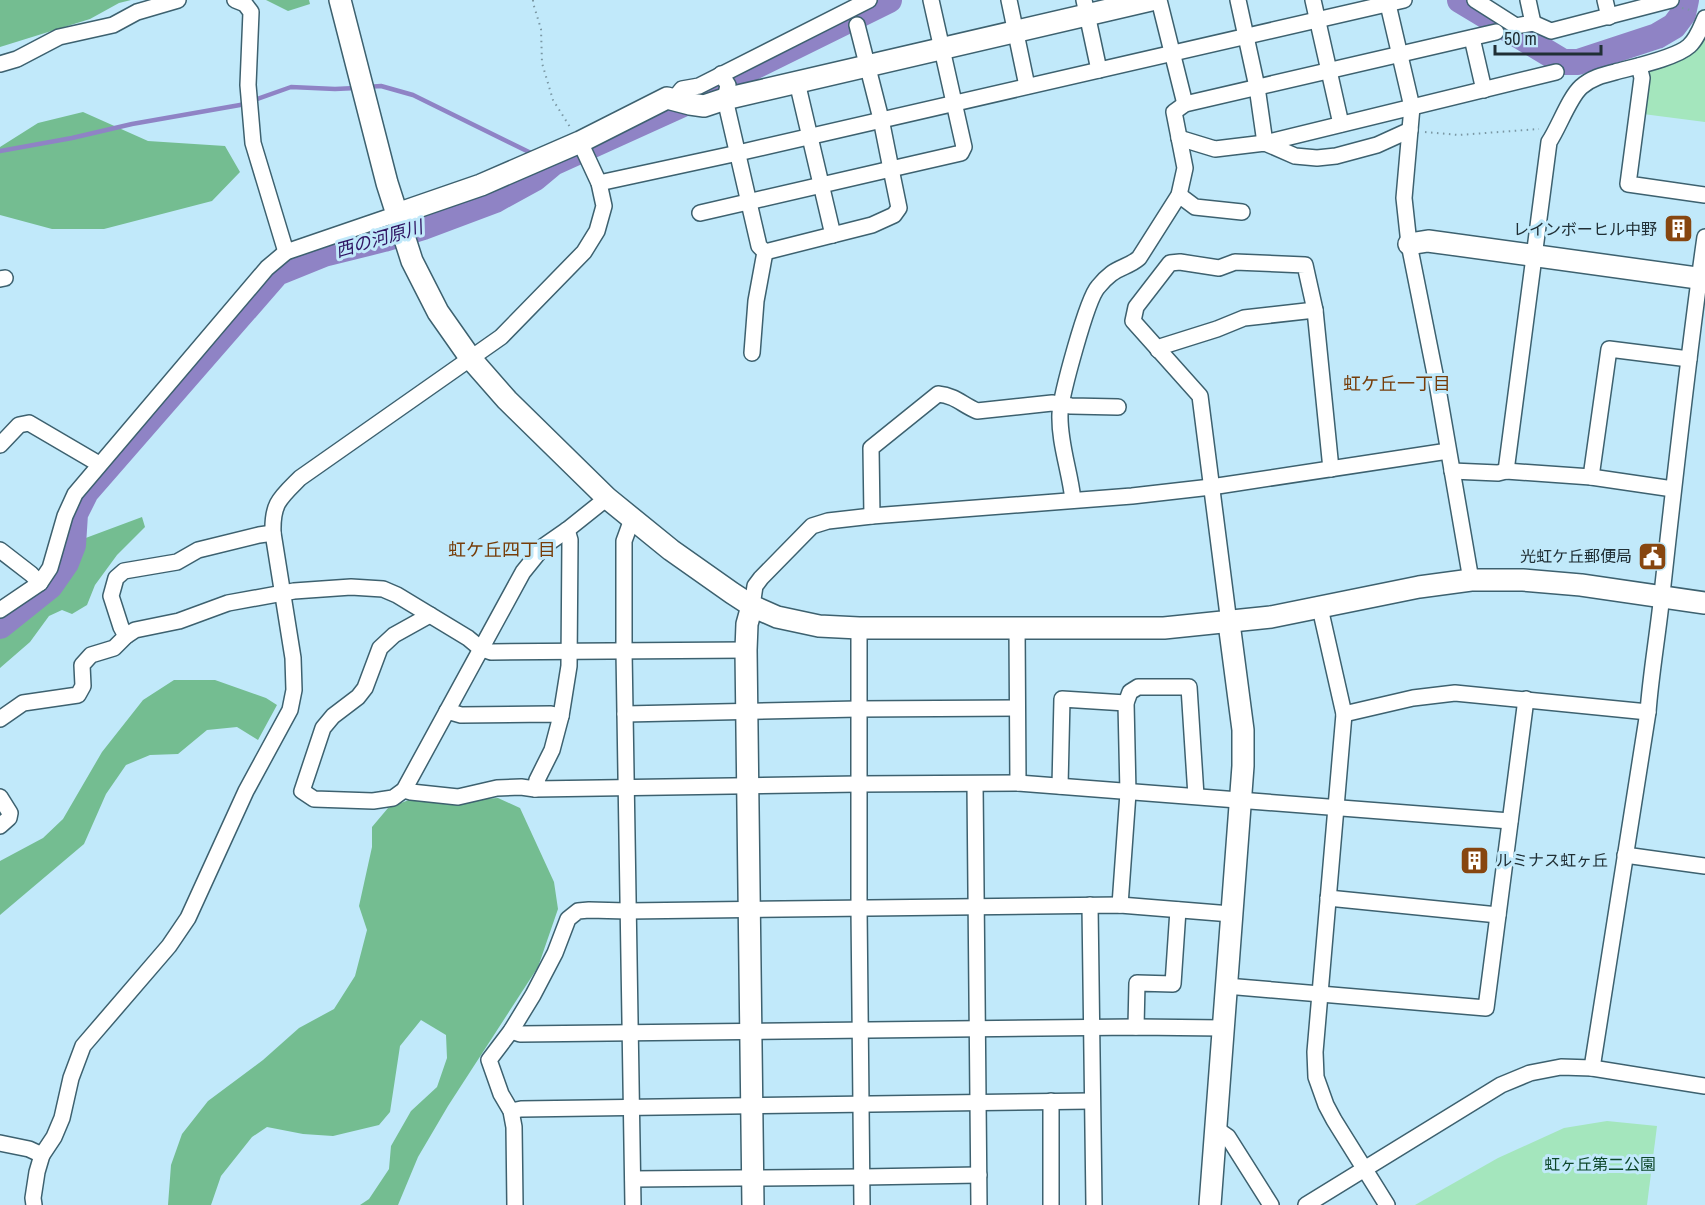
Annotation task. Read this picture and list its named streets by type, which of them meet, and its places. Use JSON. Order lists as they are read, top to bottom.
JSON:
{
  "districts": ["虹ケ丘一丁目", "虹ケ丘四丁目"],
  "water": ["西の河原川"],
  "parks": ["虹ヶ丘第二公園"],
  "places": {
    "building": ["レインボーヒル中野", "ルミナス虹ヶ丘"],
    "public building": ["光虹ケ丘郵便局"]
  },
  "scale_bar": "50 m"
}
